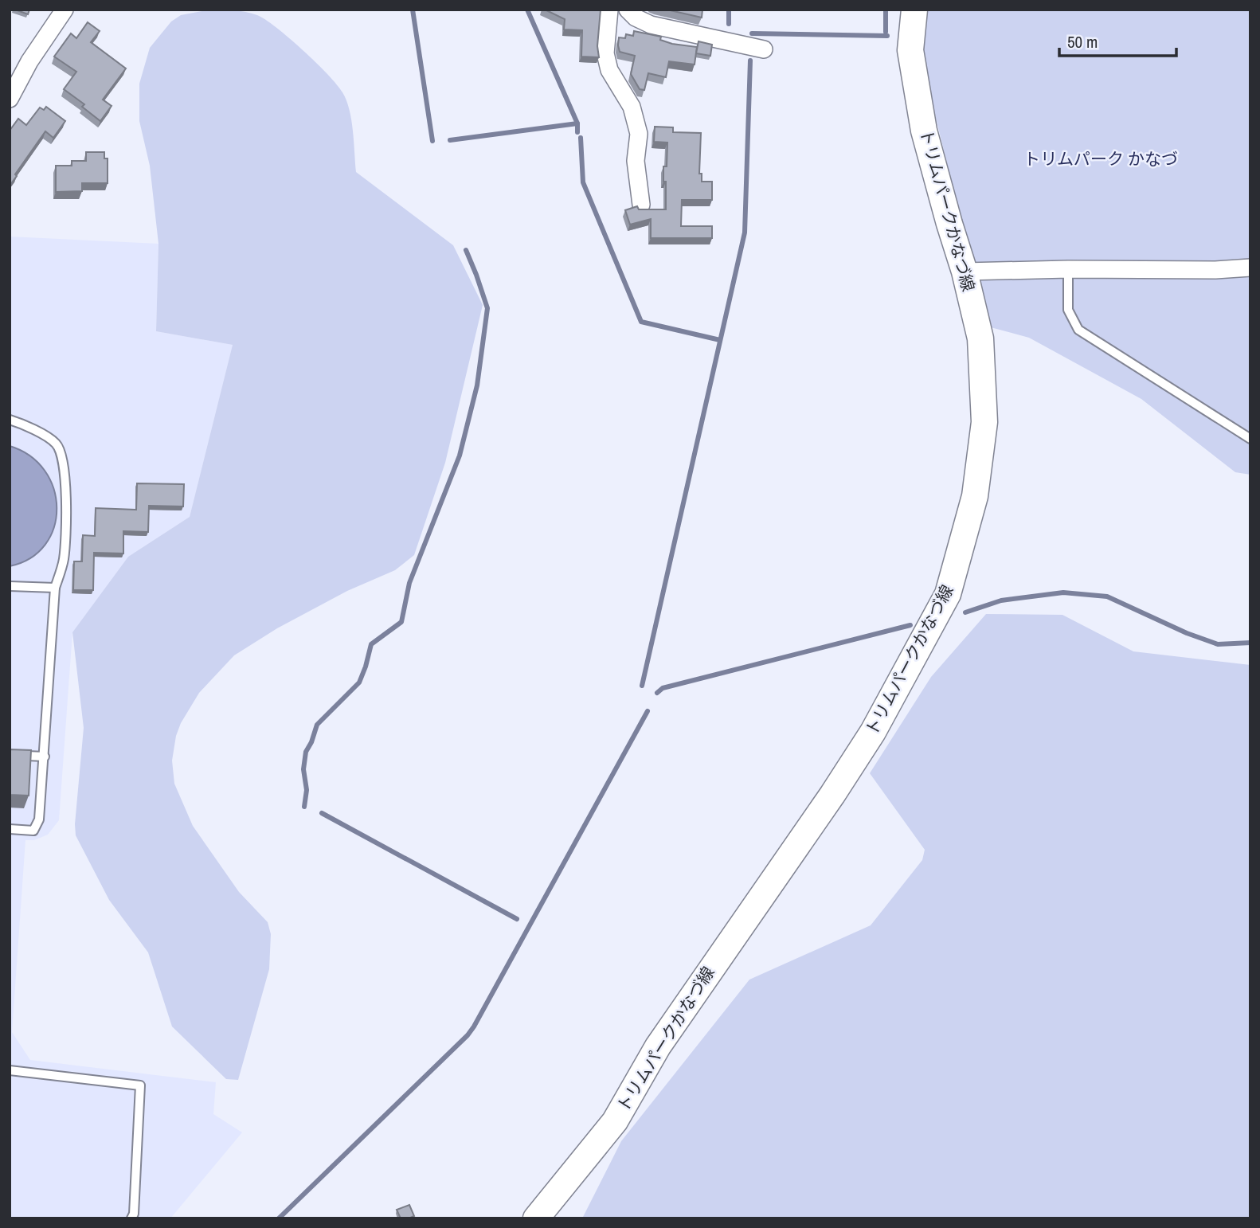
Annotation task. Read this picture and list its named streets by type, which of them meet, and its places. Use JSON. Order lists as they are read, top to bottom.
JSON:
{
  "streets": {
    "main road": ["トリムパークかなづ線"]
  },
  "parks": ["トリムパーク かなづ"],
  "scale_bar": "50 m"
}
